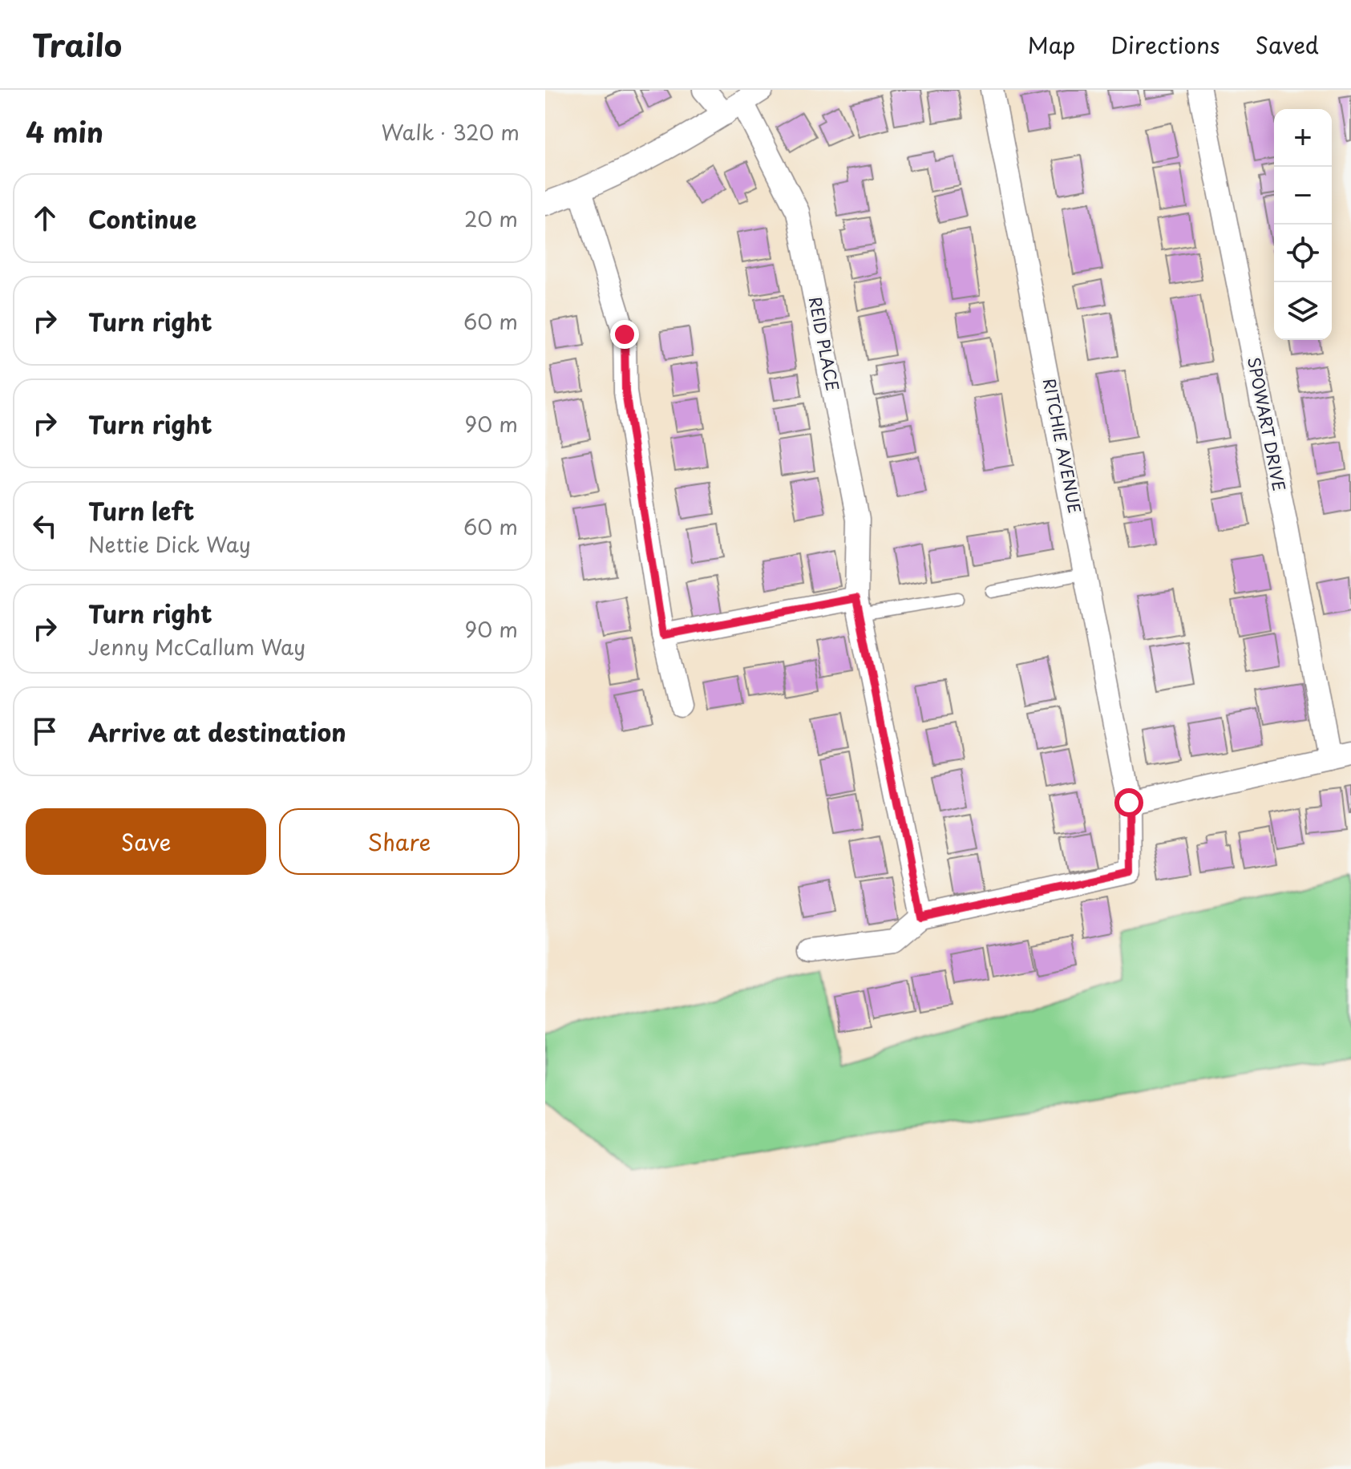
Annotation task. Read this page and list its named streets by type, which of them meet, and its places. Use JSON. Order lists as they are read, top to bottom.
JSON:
{
  "streets": {
    "street": ["REID PLACE", "SPOWART DRIVE", "RITCHIE AVENUE"]
  },
  "crossings": [
    ["REID PLACE", "RITCHIE AVENUE"]
  ],
  "page": {
    "header": "Trailo",
    "nav": ["Map", "Directions", "Saved"],
    "heading": ["4 min", "Walk · 320 m"],
    "map_buttons": ["+", "−"],
    "list": [
      ["Continue", "20 m"],
      ["Turn right", "60 m"],
      ["Turn right", "90 m"],
      ["Turn left", "Nettie Dick Way", "60 m"],
      ["Turn right", "Jenny McCallum Way", "90 m"],
      "Arrive at destination"
    ],
    "buttons": ["Save", "Share"]
  }
}
